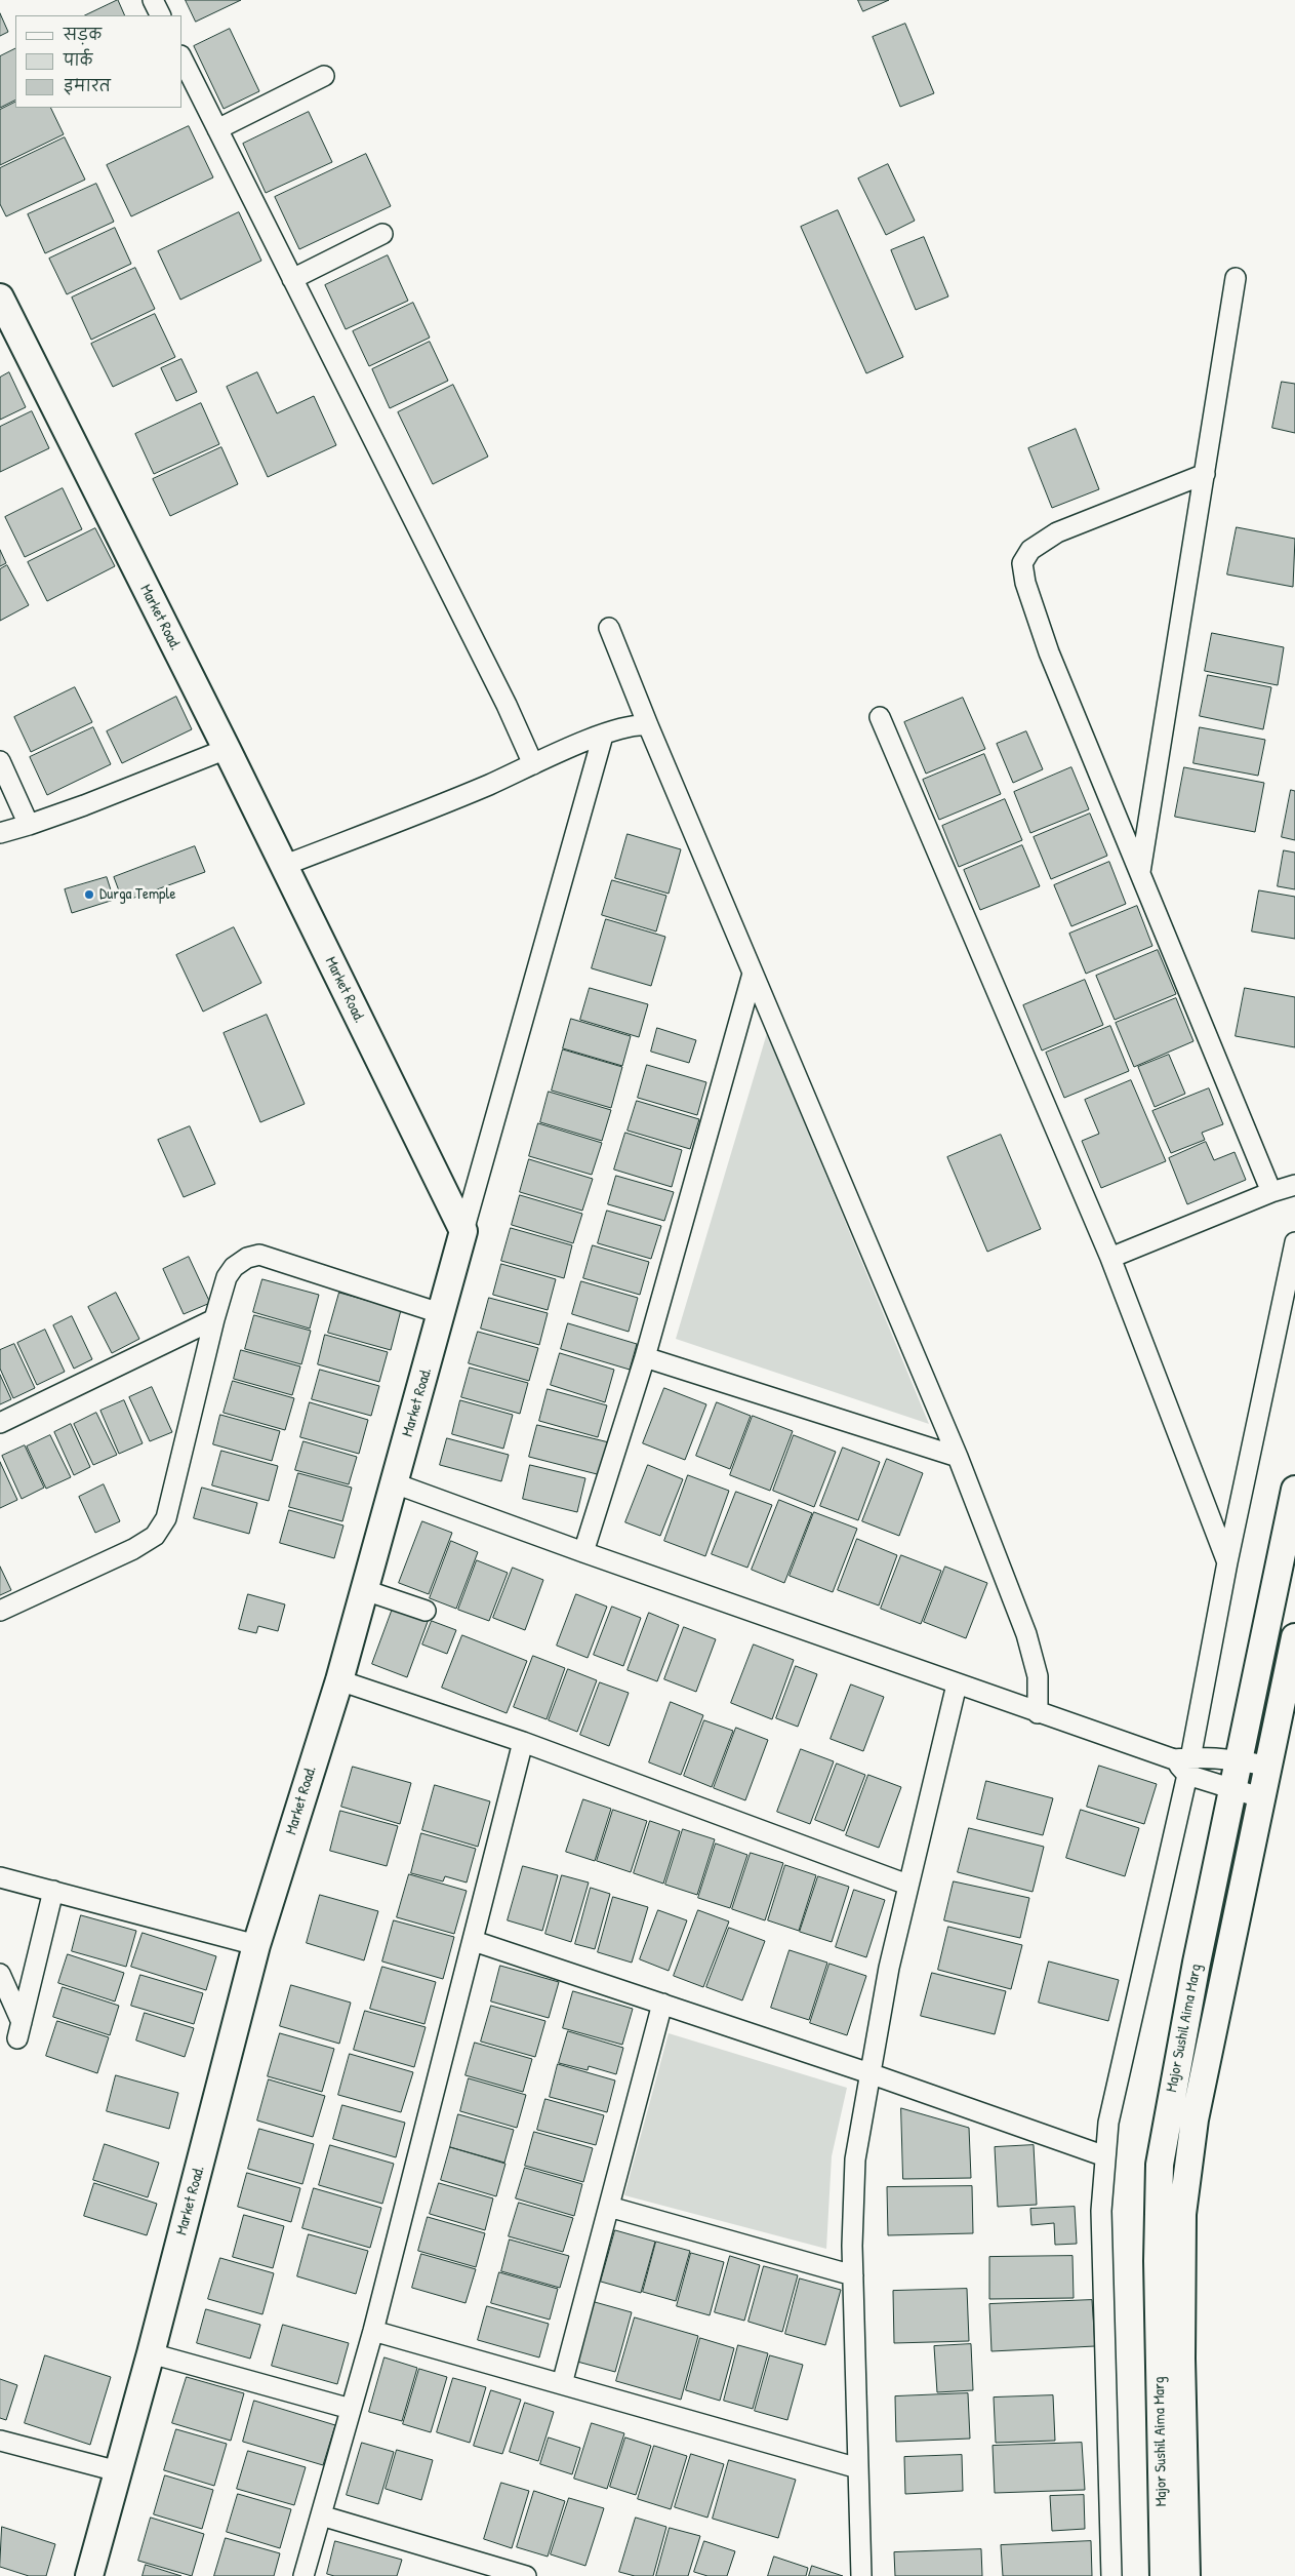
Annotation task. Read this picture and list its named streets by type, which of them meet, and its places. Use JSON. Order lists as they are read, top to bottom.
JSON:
{
  "streets": {
    "street": ["Market Road.", "Major Sushil Aima Marg"]
  },
  "places": ["Durga Temple"],
  "legend": ["सड़क", "पार्क", "इमारत"]
}
